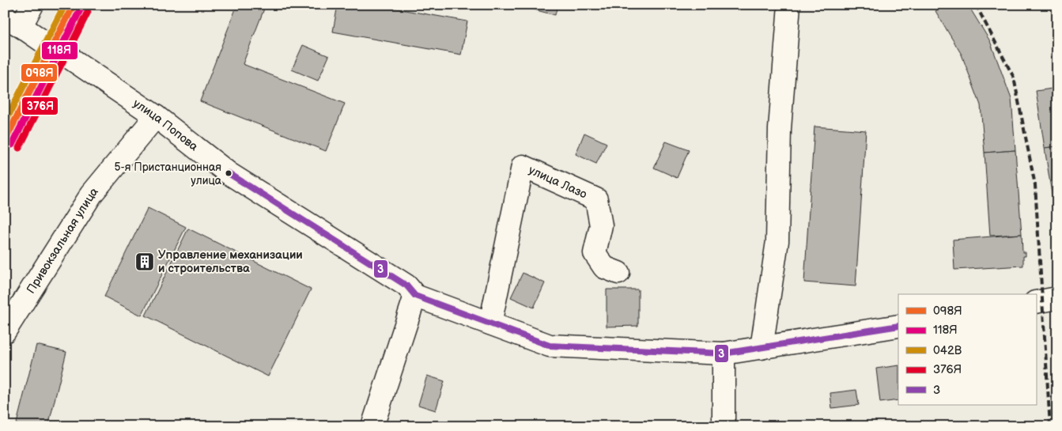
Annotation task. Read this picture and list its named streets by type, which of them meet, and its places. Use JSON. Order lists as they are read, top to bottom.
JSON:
{
  "streets": {
    "street": ["улица Попова", "улица Лазо", "Привокзальная улица"]
  },
  "crossings": [
    ["улица Попова", "улица Лазо"],
    ["улица Попова", "Привокзальная улица"]
  ],
  "places": {
    "other": ["5-я Пристанционная улица"],
    "building": ["Управление механизации и строительства"]
  },
  "lines": [
    "transit line 098Я",
    "transit line 042В",
    "transit line 118Я",
    "transit line 376Я",
    "transit line 3"
  ],
  "legend": [
    "098Я",
    "118Я",
    "042В",
    "376Я",
    "3"
  ]
}
